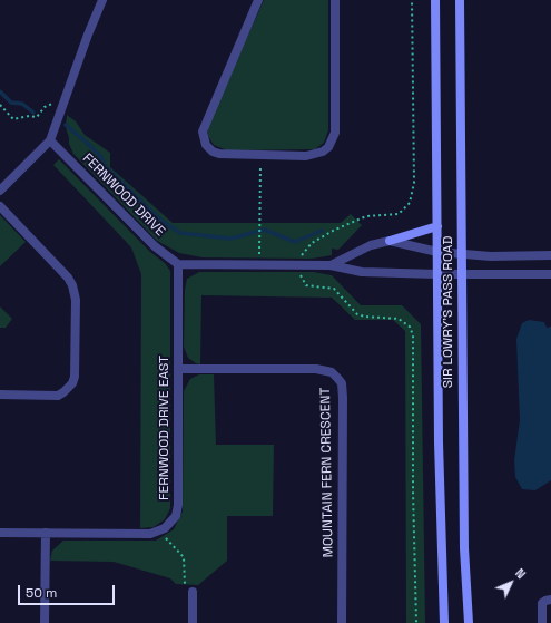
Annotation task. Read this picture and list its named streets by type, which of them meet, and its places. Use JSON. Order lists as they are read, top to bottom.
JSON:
{
  "streets": {
    "main road": ["SIR LOWRY'S PASS ROAD"],
    "street": ["FERNWOOD DRIVE", "FERNWOOD DRIVE EAST", "MOUNTAIN FERN CRESCENT"]
  },
  "crossings": [
    ["FERNWOOD DRIVE", "FERNWOOD DRIVE EAST"],
    ["FERNWOOD DRIVE EAST", "MOUNTAIN FERN CRESCENT"]
  ],
  "scale_bar": "50 m",
  "north": "top right"
}
